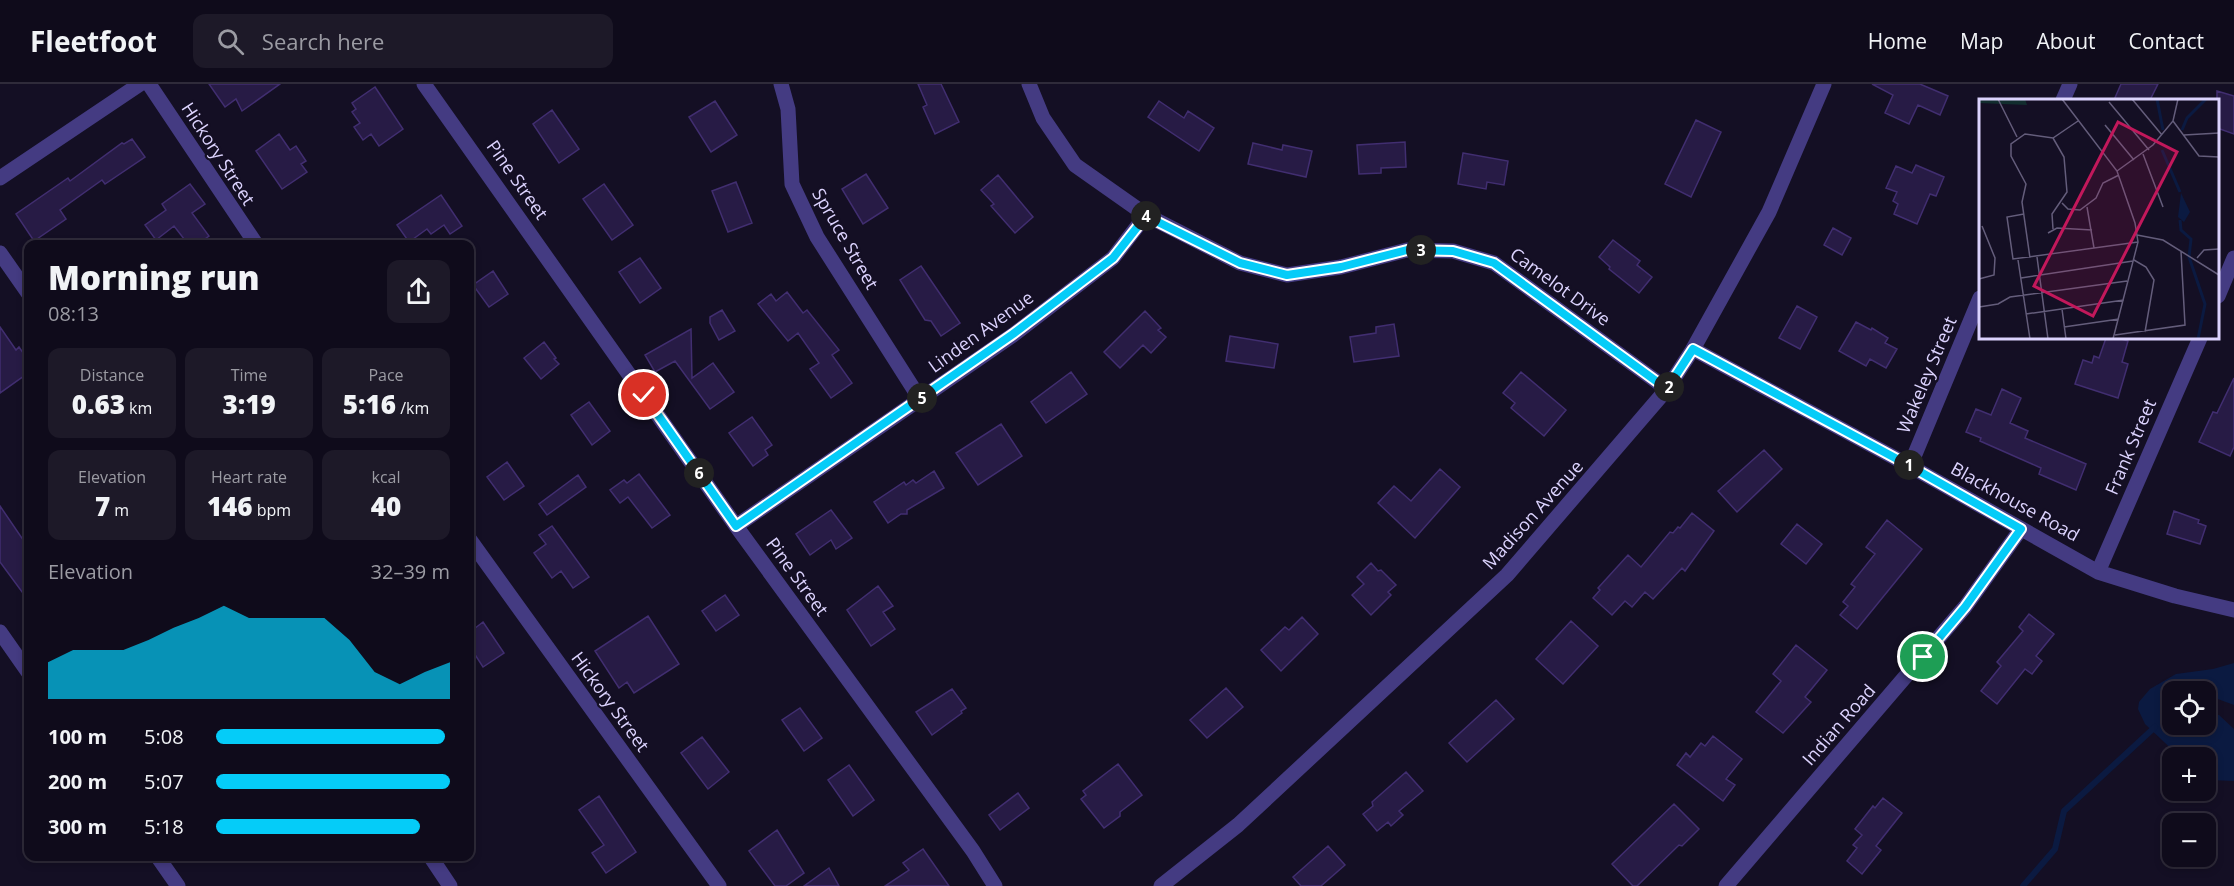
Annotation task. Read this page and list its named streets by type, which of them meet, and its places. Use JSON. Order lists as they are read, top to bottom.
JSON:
{
  "streets": {
    "street": [
      "Hickory Street",
      "Pine Street",
      "Spruce Street",
      "Camelot Drive",
      "Linden Avenue",
      "Wakeley Street",
      "Frank Street",
      "Blackhouse Road",
      "Madison Avenue",
      "Indian Road"
    ]
  },
  "crossings": [
    ["Pine Street", "Linden Avenue"],
    ["Spruce Street", "Linden Avenue"],
    ["Camelot Drive", "Linden Avenue"],
    ["Camelot Drive", "Madison Avenue"],
    ["Wakeley Street", "Blackhouse Road"],
    ["Frank Street", "Blackhouse Road"],
    ["Blackhouse Road", "Madison Avenue"],
    ["Blackhouse Road", "Indian Road"]
  ],
  "page": {
    "header": "Fleetfoot",
    "search": "Search here",
    "nav": [
      "Home",
      "Map",
      "About",
      "Contact"
    ],
    "pins": [
      "4",
      "3",
      "2",
      "5",
      "1",
      "6"
    ],
    "heading": ["Morning run", "08:13"],
    "stats": [
      ["Distance", "0.63 km"],
      ["Time", "3:19"],
      ["Pace", "5:16 /km"],
      ["Elevation", "7 m"],
      ["Heart rate", "146 bpm"],
      ["kcal", "40"]
    ],
    "chart": ["Elevation", "32–39 m"],
    "map_buttons": ["+", "−"],
    "list": [
      {
        "name": "100 m",
        "note": "5:08"
      },
      {
        "name": "200 m",
        "note": "5:07"
      },
      {
        "name": "300 m",
        "note": "5:18"
      }
    ]
  }
}
